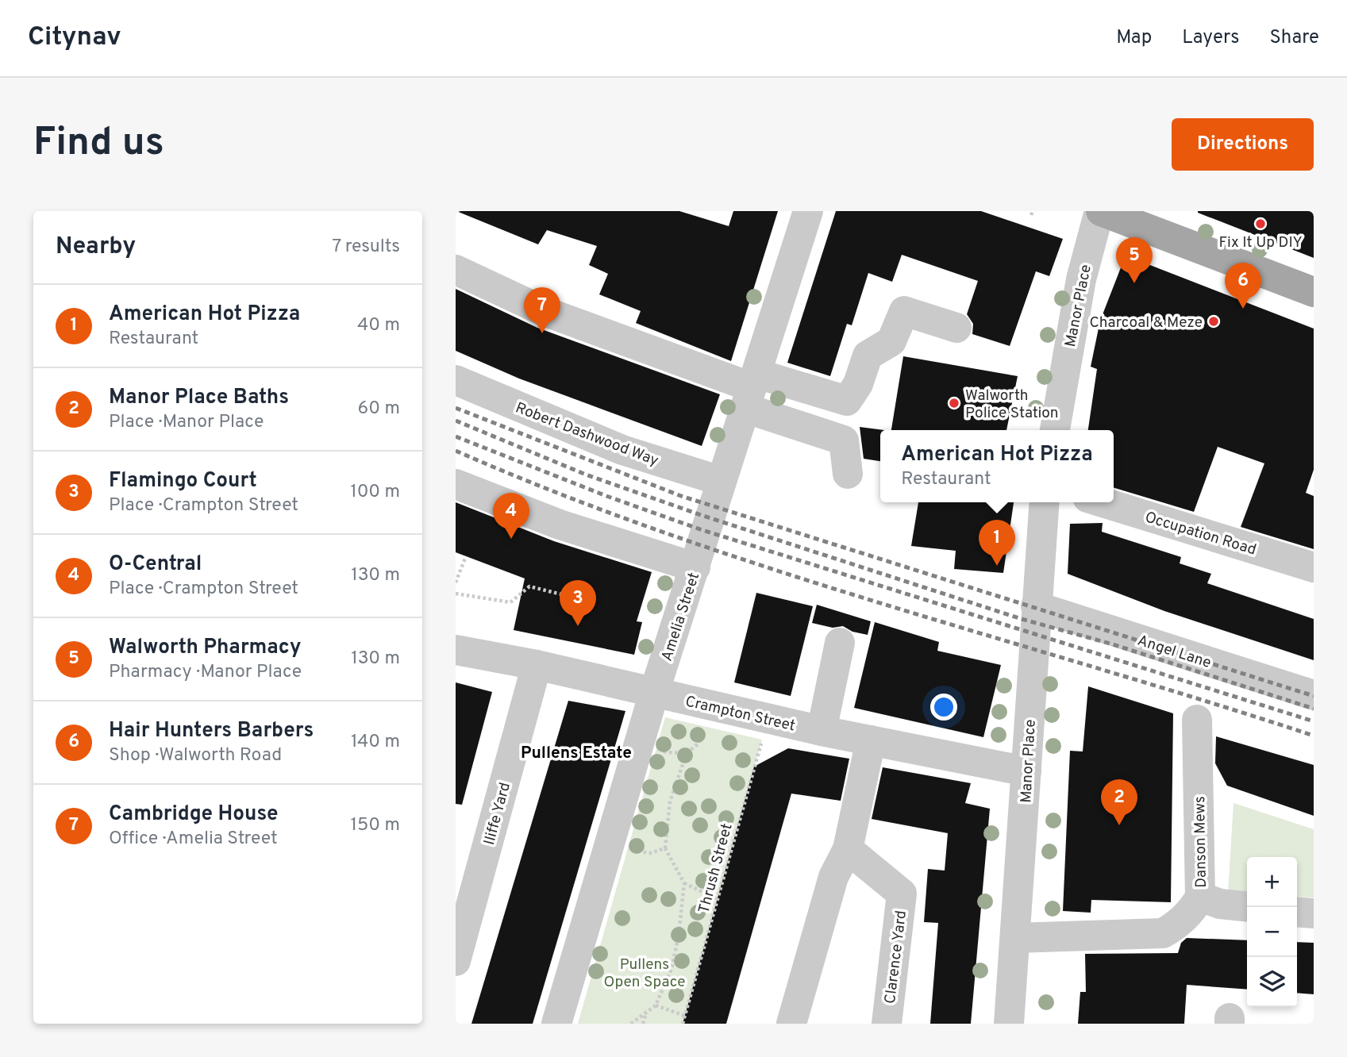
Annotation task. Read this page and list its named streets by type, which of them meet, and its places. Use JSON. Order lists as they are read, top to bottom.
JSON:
{
  "streets": {
    "street": [
      "Manor Place",
      "Robert Dashwood Way",
      "Occupation Road",
      "Amelia Street",
      "Angel Lane",
      "Crampton Street",
      "Iliffe Yard",
      "Danson Mews",
      "Clarence Yard"
    ],
    "path": ["Thrush Street"]
  },
  "crossings": [
    ["Manor Place", "Angel Lane"],
    ["Manor Place", "Crampton Street"],
    ["Manor Place", "Danson Mews"],
    ["Robert Dashwood Way", "Amelia Street"],
    ["Amelia Street", "Crampton Street"],
    ["Crampton Street", "Iliffe Yard"],
    ["Crampton Street", "Thrush Street"]
  ],
  "districts": ["Pullens Estate"],
  "parks": ["Pullens Open Space"],
  "places": ["Fix It Up DIY", "Charcoal & Meze", "Walworth Police Station"],
  "page": {
    "header": "Citynav",
    "nav": ["Map", "Layers", "Share"],
    "buttons": "Directions",
    "title": "Find us",
    "heading": ["Nearby", "7 results"],
    "pins": [
      "5",
      "6",
      "7",
      "4",
      "1",
      "3",
      "2"
    ],
    "list": [
      {
        "mark": "1",
        "name": "American Hot Pizza",
        "note": "Restaurant",
        "value": "40 m"
      },
      {
        "mark": "2",
        "name": "Manor Place Baths",
        "note": "Place · Manor Place",
        "value": "60 m"
      },
      {
        "mark": "3",
        "name": "Flamingo Court",
        "note": "Place · Crampton Street",
        "value": "100 m"
      },
      {
        "mark": "4",
        "name": "O-Central",
        "note": "Place · Crampton Street",
        "value": "130 m"
      },
      {
        "mark": "5",
        "name": "Walworth Pharmacy",
        "note": "Pharmacy · Manor Place",
        "value": "130 m"
      },
      {
        "mark": "6",
        "name": "Hair Hunters Barbers",
        "note": "Shop · Walworth Road",
        "value": "140 m"
      },
      {
        "mark": "7",
        "name": "Cambridge House",
        "note": "Office · Amelia Street",
        "value": "150 m"
      }
    ],
    "popup": ["American Hot Pizza", "Restaurant"],
    "map_buttons": ["+", "−"]
  }
}
